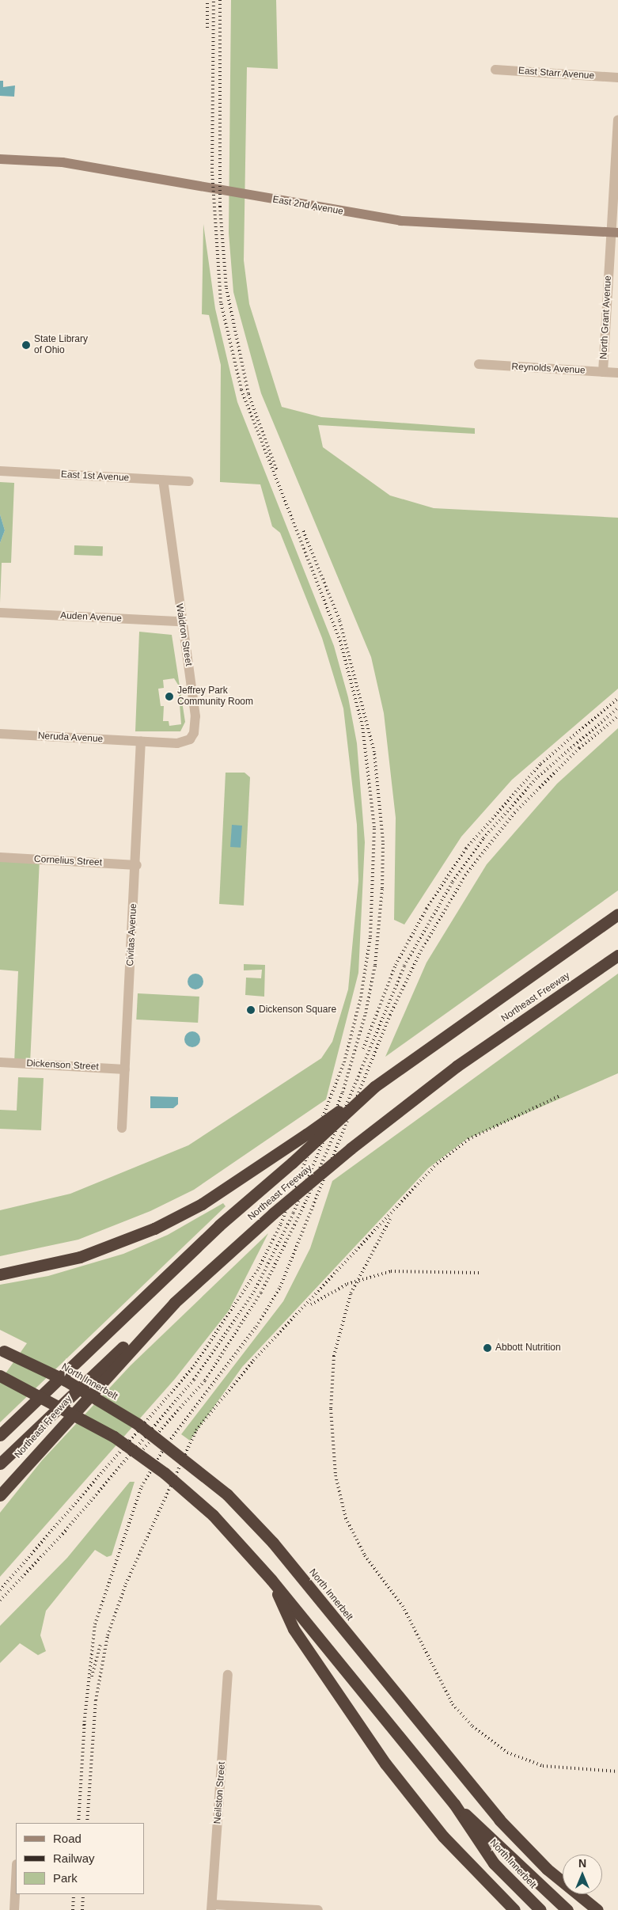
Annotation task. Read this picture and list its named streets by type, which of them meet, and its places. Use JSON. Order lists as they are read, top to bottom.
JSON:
{
  "streets": {
    "highway": ["Northeast Freeway", "North Innerbelt"],
    "street": [
      "East Starr Avenue",
      "East 2nd Avenue",
      "North Grant Avenue",
      "Reynolds Avenue",
      "East 1st Avenue",
      "Auden Avenue",
      "Waldron Street",
      "Neruda Avenue",
      "Cornelius Street",
      "Civitas Avenue",
      "Dickenson Street",
      "Neilston Street"
    ]
  },
  "crossings": [
    ["East 2nd Avenue", "North Grant Avenue"],
    ["North Grant Avenue", "Reynolds Avenue"],
    ["East 1st Avenue", "Waldron Street"],
    ["Auden Avenue", "Waldron Street"],
    ["Waldron Street", "Neruda Avenue"],
    ["Waldron Street", "Civitas Avenue"],
    ["Neruda Avenue", "Civitas Avenue"],
    ["Cornelius Street", "Civitas Avenue"],
    ["Civitas Avenue", "Dickenson Street"]
  ],
  "places": [
    "State Library of Ohio",
    "Jeffrey Park Community Room",
    "Dickenson Square",
    "Abbott Nutrition"
  ],
  "legend": ["Road", "Railway", "Park"],
  "north": "top"
}
